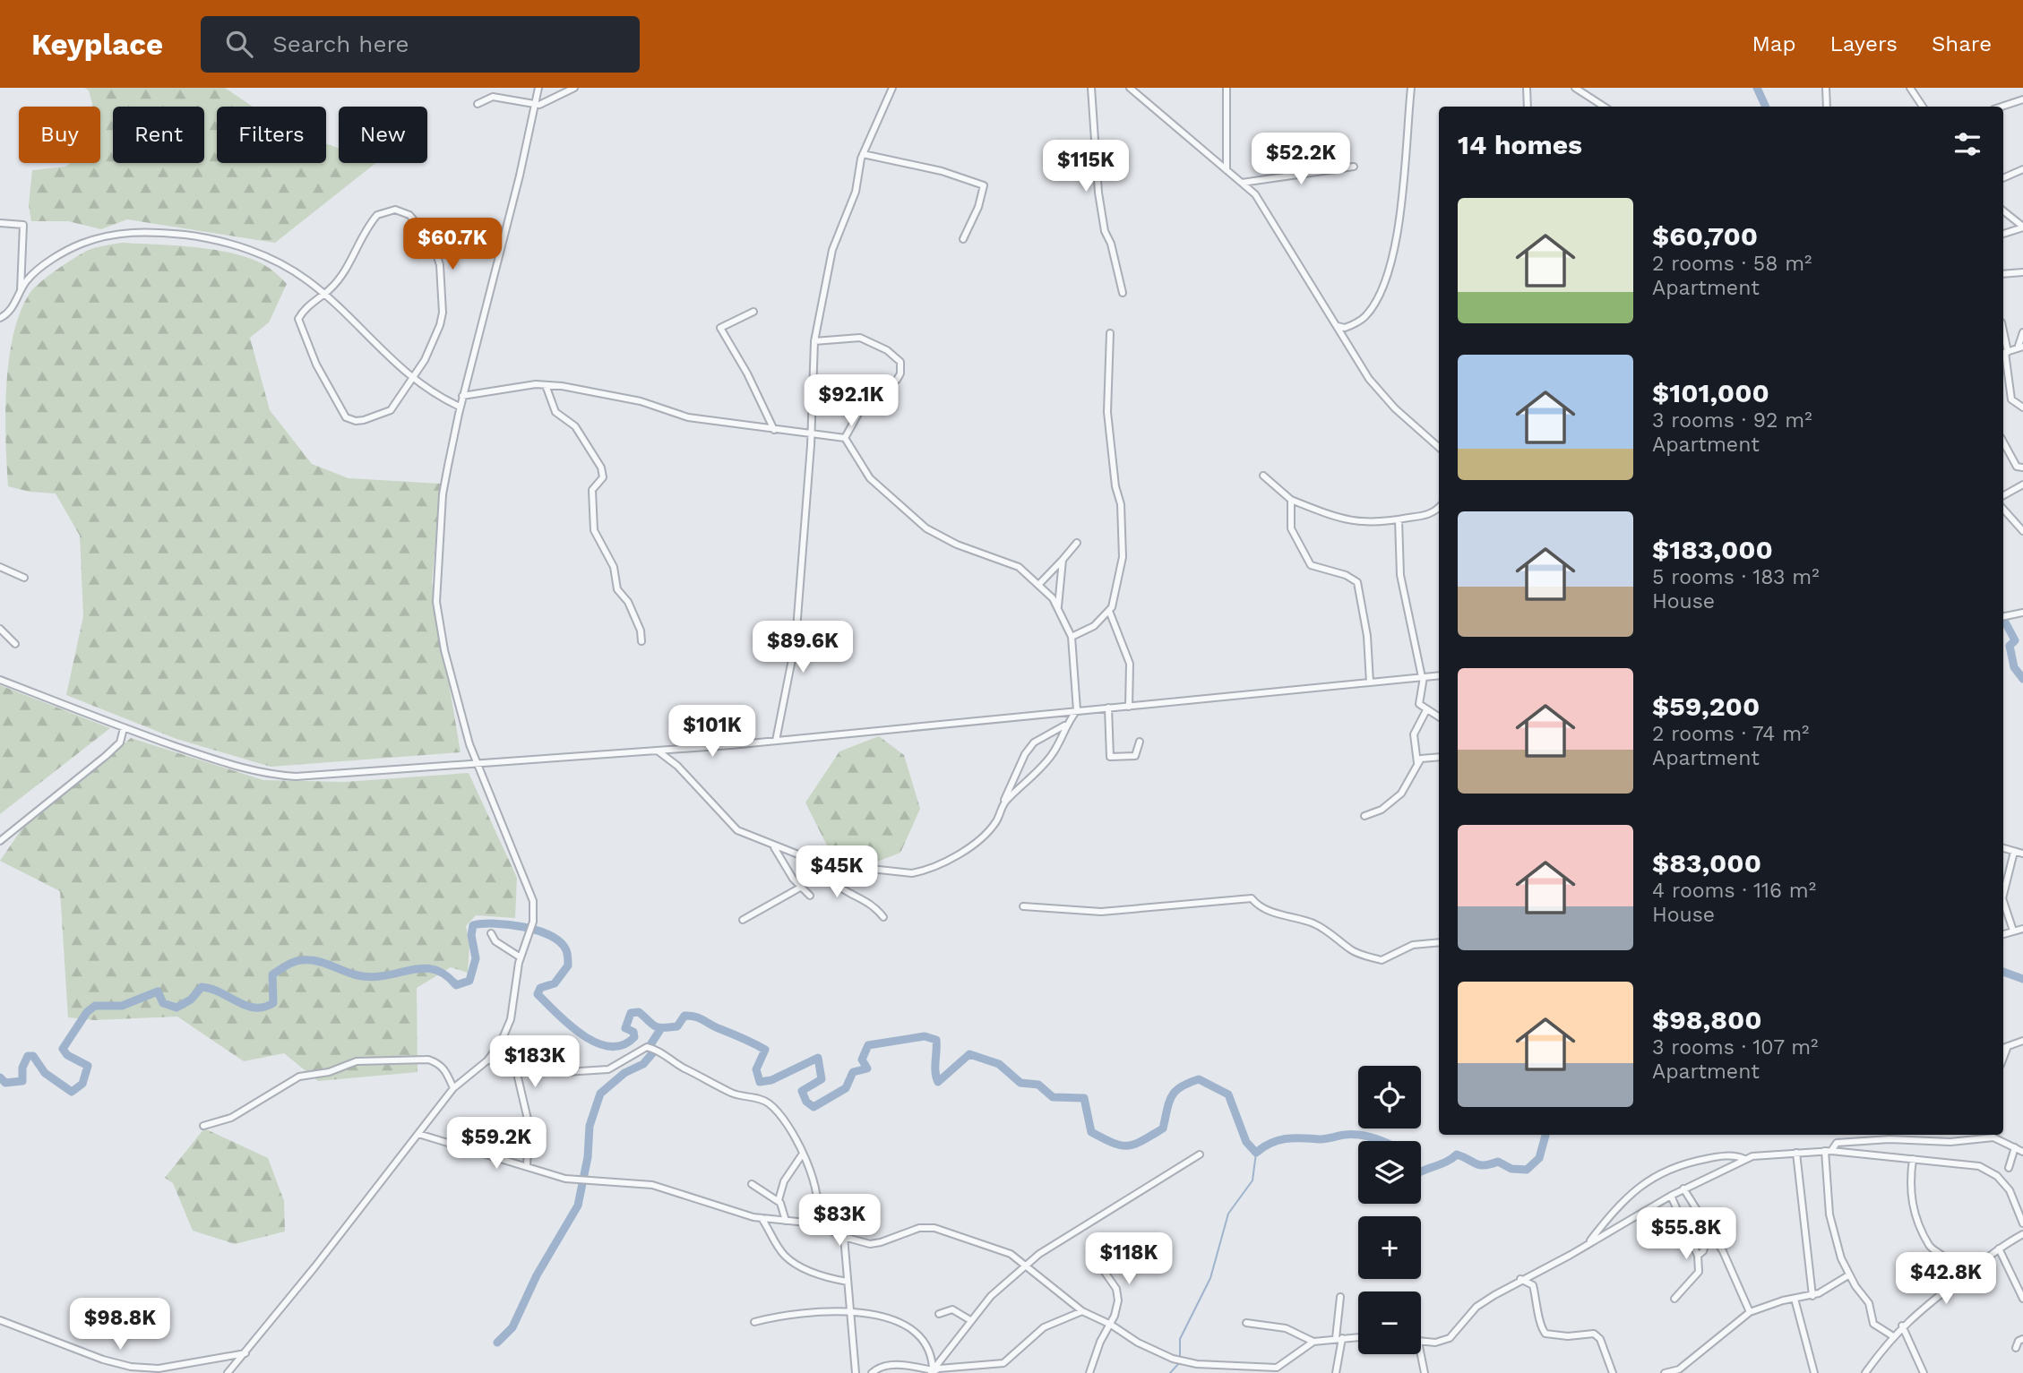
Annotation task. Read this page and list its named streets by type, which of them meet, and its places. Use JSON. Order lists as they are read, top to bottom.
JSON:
{
  "page": {
    "header": "Keyplace",
    "search": "Search here",
    "nav": ["Map", "Layers", "Share"],
    "chip": [
      "Buy",
      "Rent",
      "Filters",
      "New"
    ],
    "heading": "14 homes",
    "price": [
      "$52.2K",
      "$115K",
      "$60.7K",
      "$92.1K",
      "$89.6K",
      "$101K",
      "$45K",
      "$183K",
      "$59.2K",
      "$83K",
      "$55.8K",
      "$118K",
      "$42.8K",
      "$98.8K"
    ],
    "list": [
      {
        "name": "$60,700",
        "note": "2 rooms · 58 m² · Apartment"
      },
      {
        "name": "$101,000",
        "note": "3 rooms · 92 m² · Apartment"
      },
      {
        "name": "$183,000",
        "note": "5 rooms · 183 m² · House"
      },
      {
        "name": "$59,200",
        "note": "2 rooms · 74 m² · Apartment"
      },
      {
        "name": "$83,000",
        "note": "4 rooms · 116 m² · House"
      },
      {
        "name": "$98,800",
        "note": "3 rooms · 107 m² · Apartment"
      }
    ],
    "map_buttons": ["+", "−"]
  }
}
